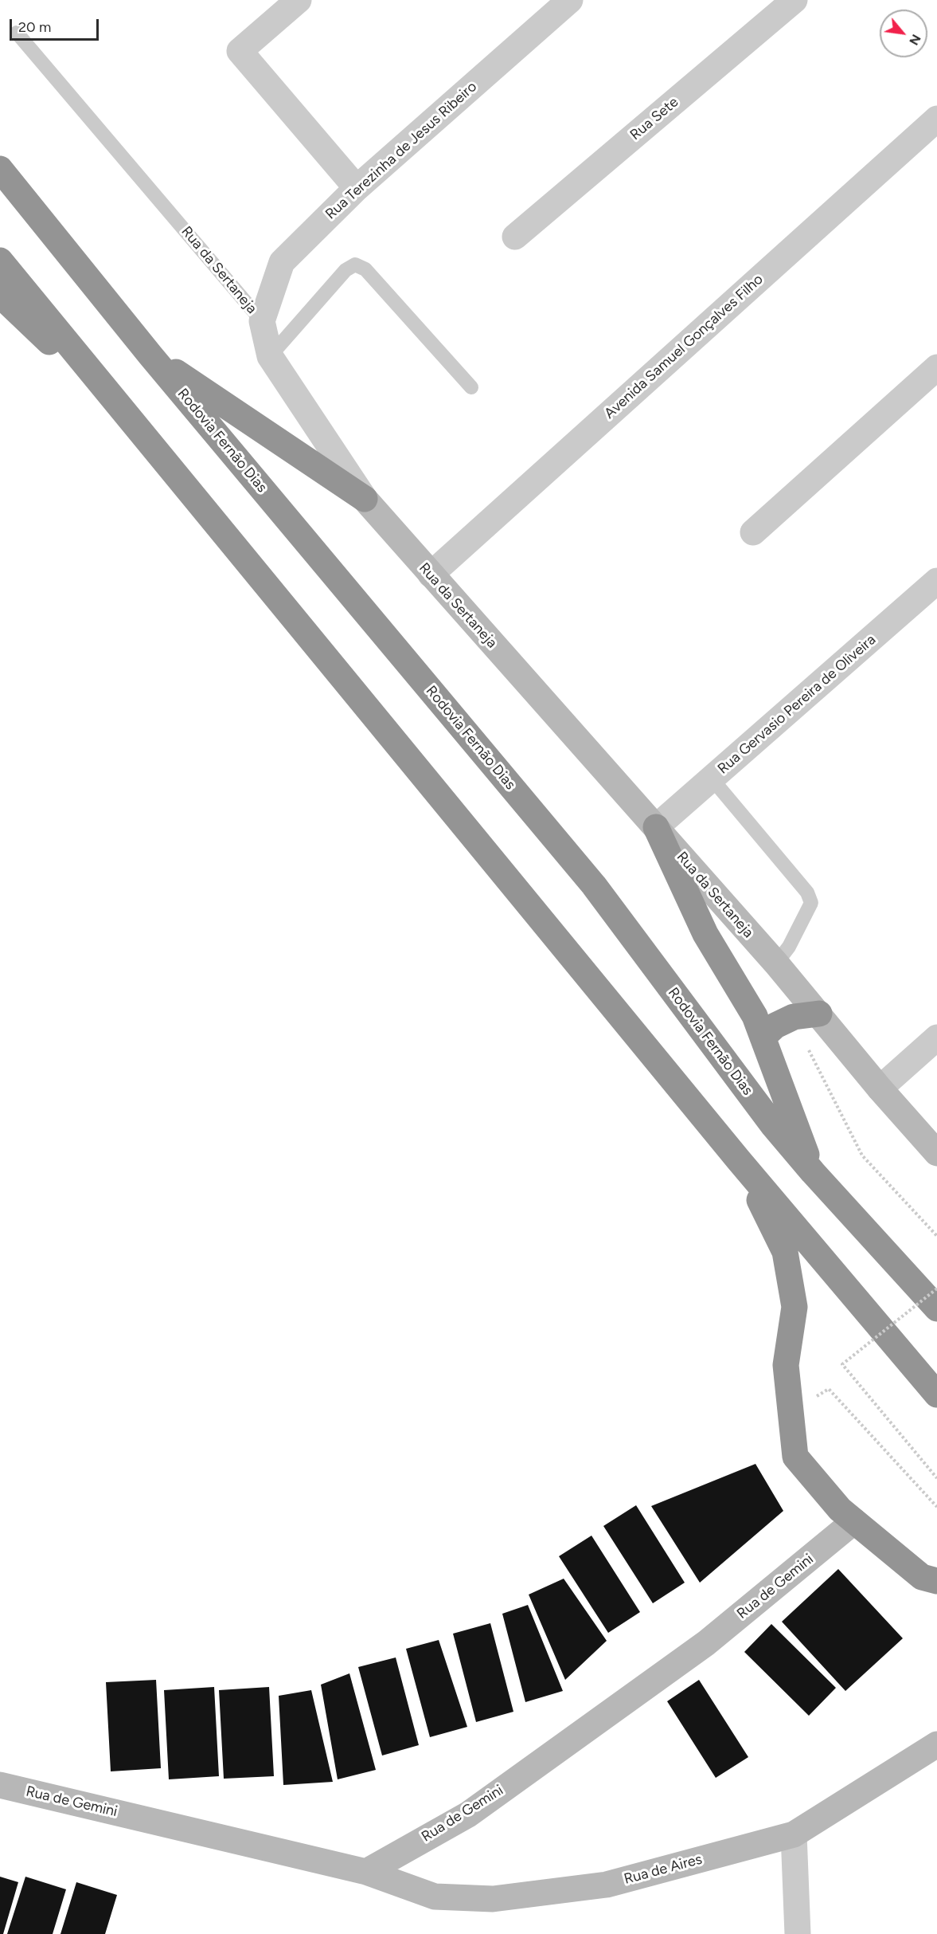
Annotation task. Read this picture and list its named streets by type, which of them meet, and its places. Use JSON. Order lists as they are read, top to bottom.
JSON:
{
  "streets": {
    "highway": ["Rodovia Fernão Dias"],
    "street": [
      "Rua Sete",
      "Rua Terezinha de Jesus Ribeiro",
      "Rua da Sertaneja",
      "Avenida Samuel Gonçalves Filho",
      "Rua Gervasio Pereira de Oliveira",
      "Rua de Gemini",
      "Rua de Aires"
    ]
  },
  "crossings": [
    ["Rua Terezinha de Jesus Ribeiro", "Rua da Sertaneja"],
    ["Rua da Sertaneja", "Avenida Samuel Gonçalves Filho"],
    ["Rua da Sertaneja", "Rua Gervasio Pereira de Oliveira"],
    ["Rua de Gemini", "Rua de Aires"]
  ],
  "scale_bar": "20 m",
  "north": "bottom right"
}
